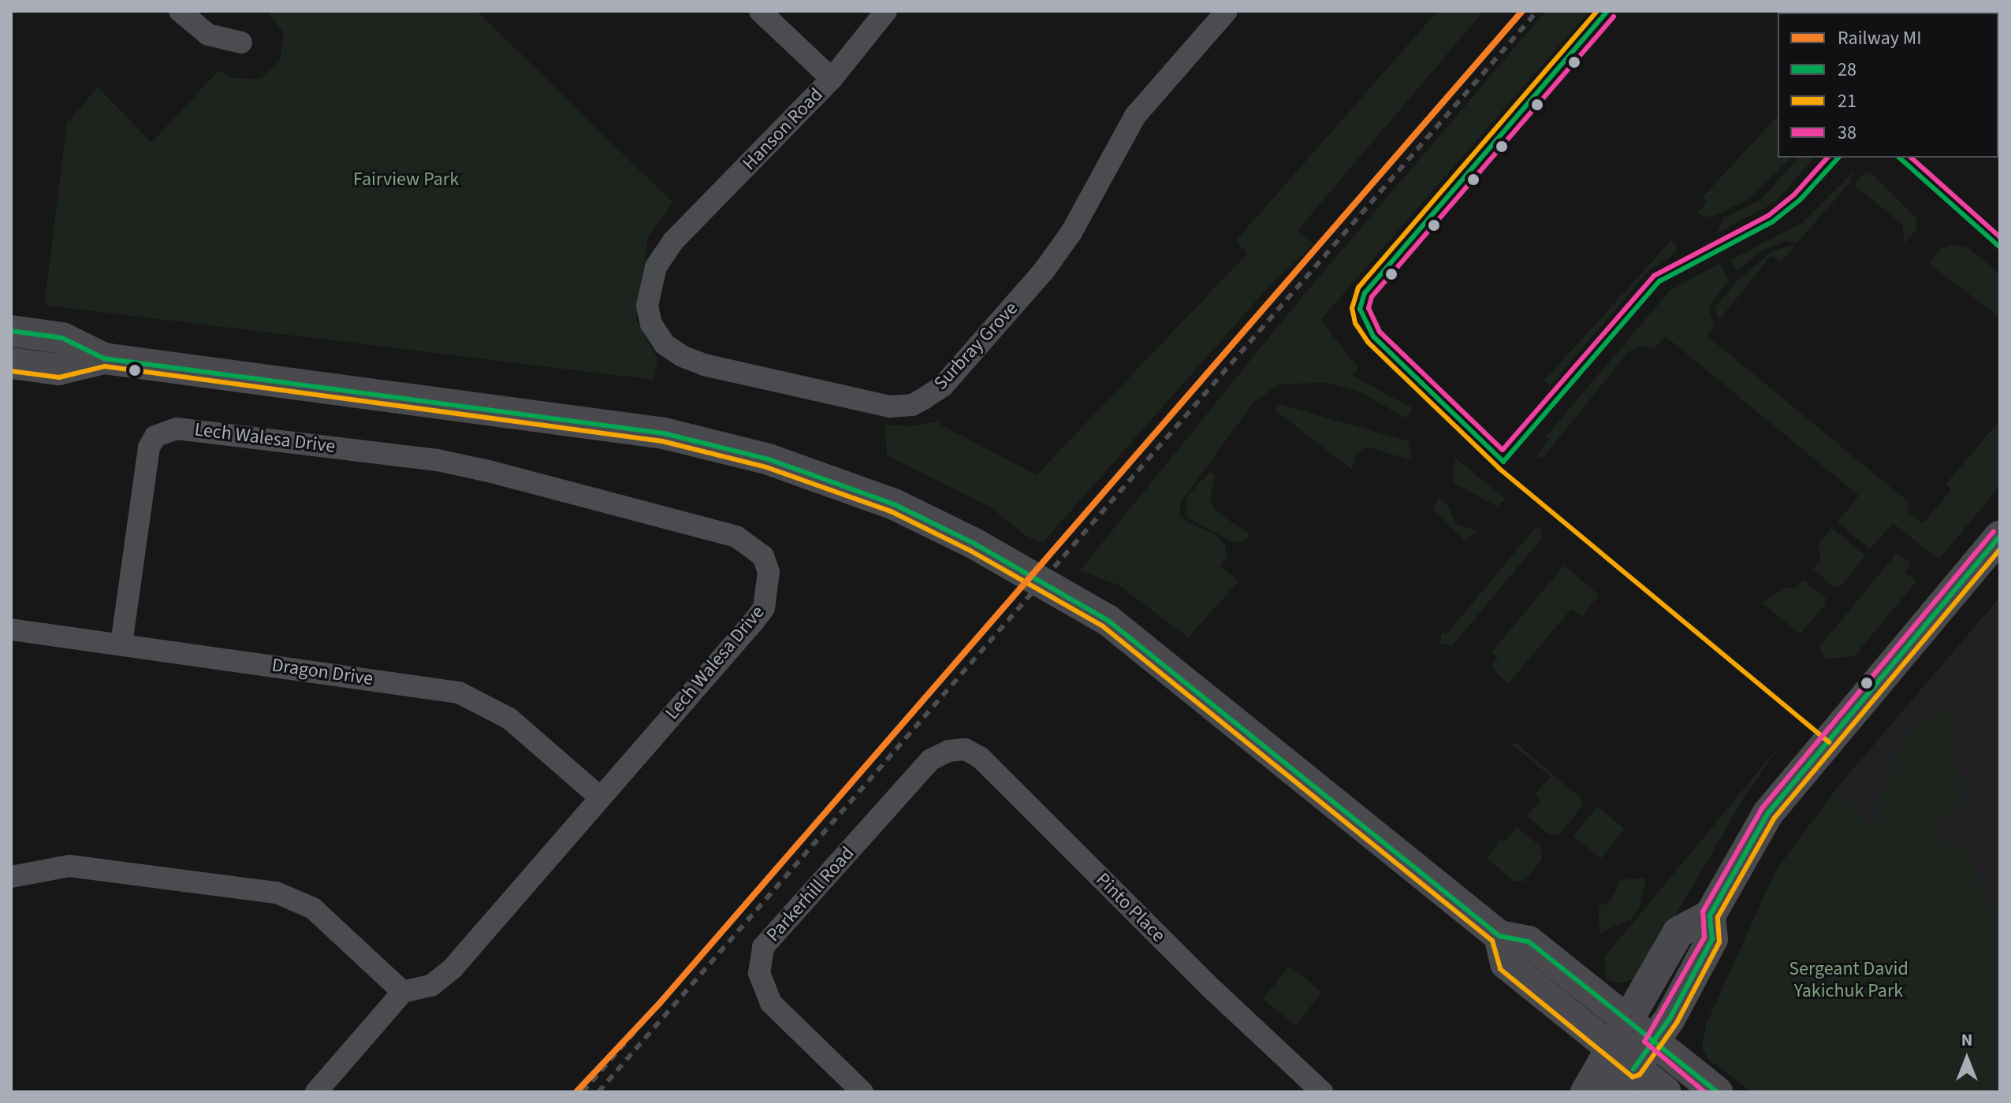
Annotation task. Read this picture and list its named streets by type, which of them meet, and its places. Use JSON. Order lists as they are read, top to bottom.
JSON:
{
  "streets": {
    "street": [
      "Hanson Road",
      "Surbray Grove",
      "Lech Walesa Drive",
      "Dragon Drive",
      "Parkerhill Road",
      "Pinto Place"
    ]
  },
  "crossings": [
    ["Hanson Road", "Surbray Grove"],
    ["Lech Walesa Drive", "Dragon Drive"],
    ["Parkerhill Road", "Pinto Place"]
  ],
  "parks": ["Fairview Park", "Sergeant David Yakichuk Park"],
  "lines": [
    "rail line MI",
    "transit line 28",
    "transit line 21",
    "transit line 38"
  ],
  "legend": [
    "Railway MI",
    "28",
    "21",
    "38"
  ],
  "north": "top"
}
